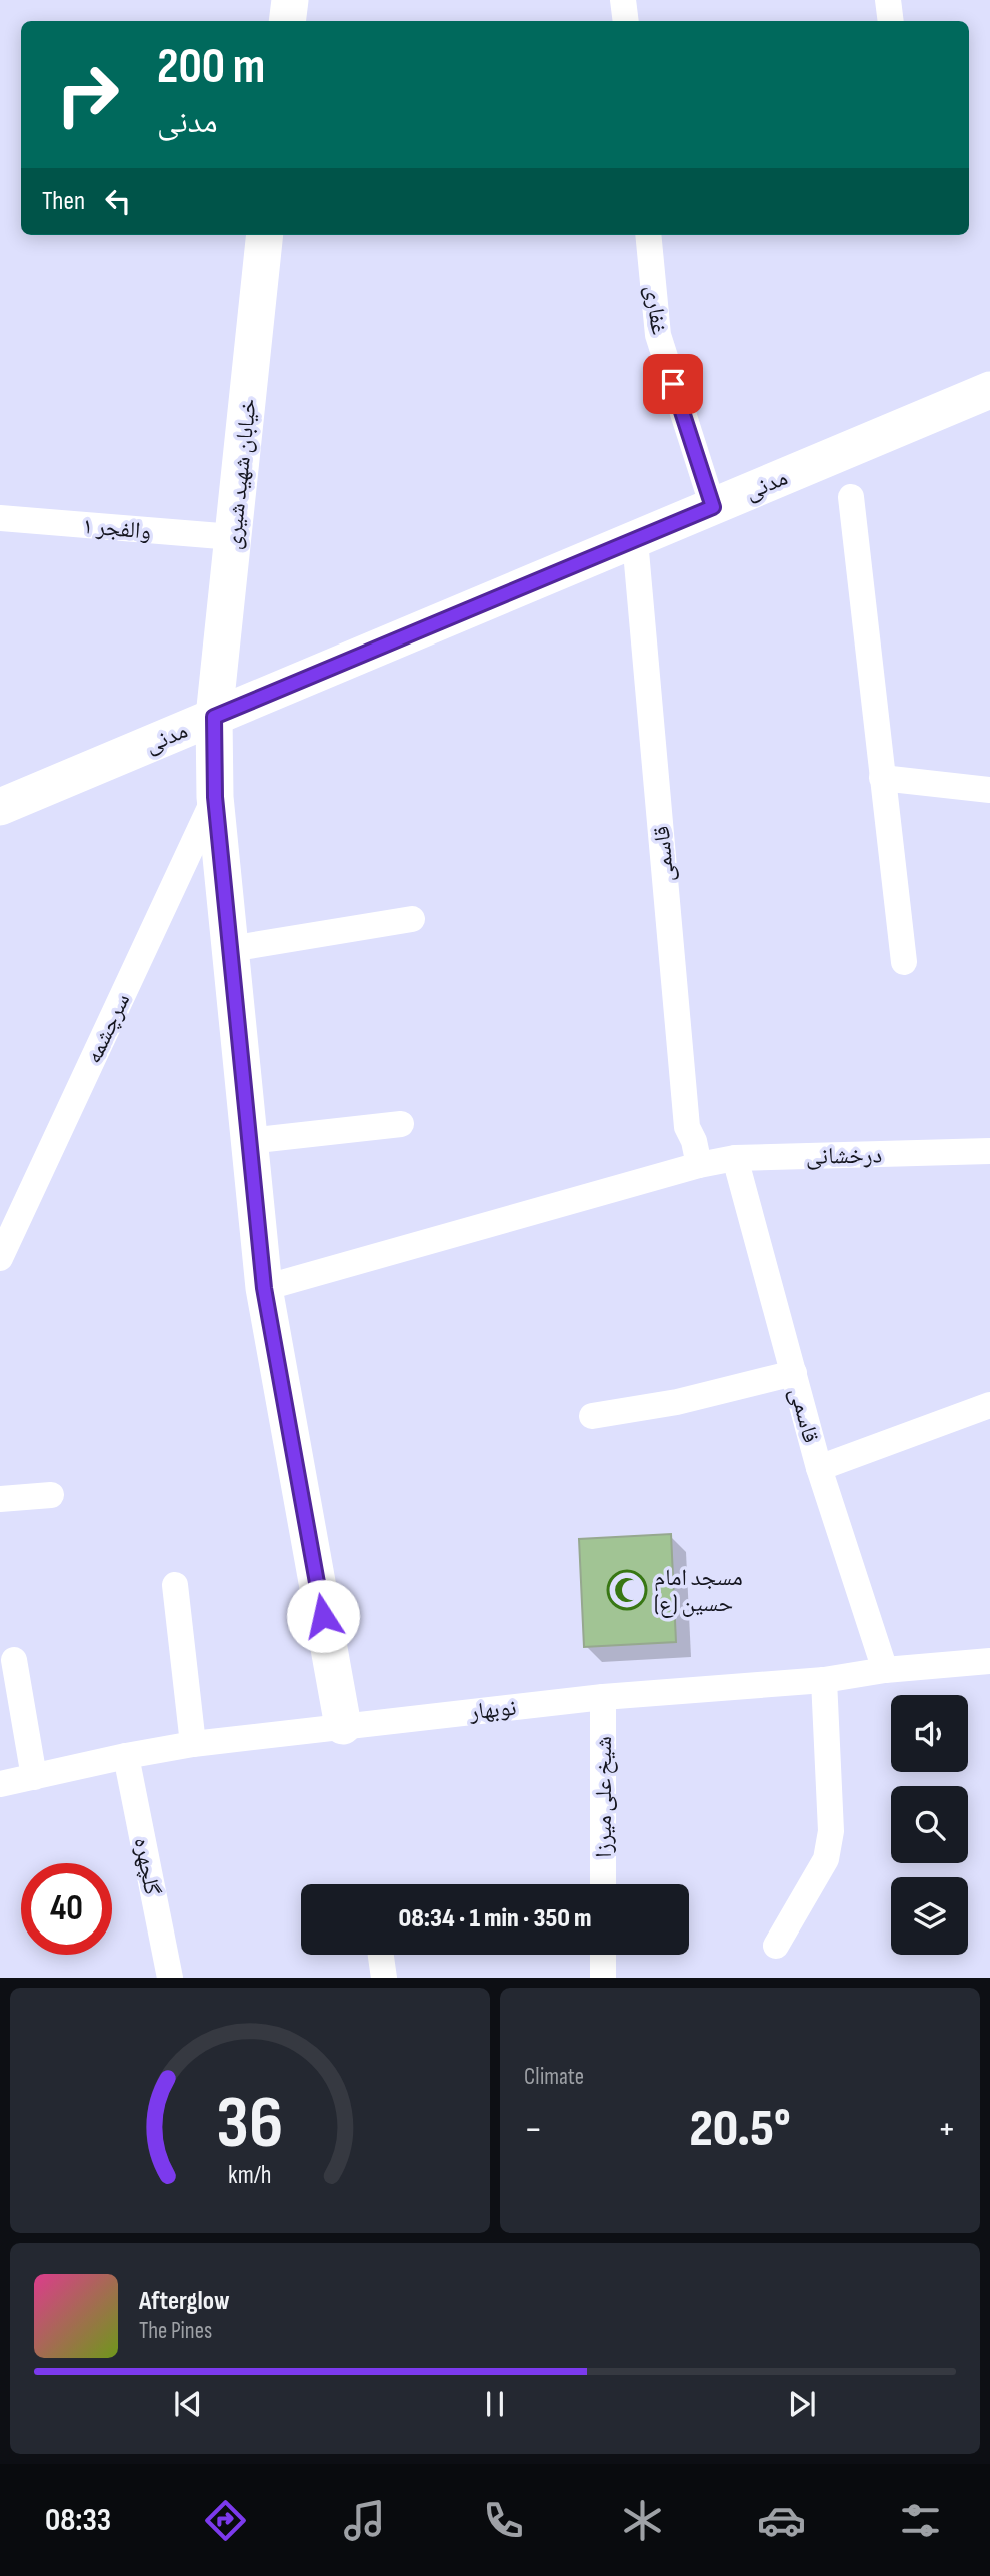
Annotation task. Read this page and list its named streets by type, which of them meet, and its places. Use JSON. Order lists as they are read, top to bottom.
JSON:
{
  "streets": {
    "street": [
      "غفاری",
      "خیابان شهید شیری",
      "مدنی",
      "والفجر ۱",
      "قاسمی",
      "سرچشمه",
      "درخشانی",
      "نوبهار",
      "شیخ علی میرزا",
      "گلچهره"
    ]
  },
  "crossings": [
    ["غفاری", "مدنی"],
    ["خیابان شهید شیری", "مدنی"],
    ["خیابان شهید شیری", "والفجر ۱"],
    ["خیابان شهید شیری", "سرچشمه"],
    ["خیابان شهید شیری", "درخشانی"],
    ["خیابان شهید شیری", "نوبهار"],
    ["مدنی", "قاسمی"],
    ["قاسمی", "درخشانی"],
    ["قاسمی", "نوبهار"],
    ["نوبهار", "شیخ علی میرزا"],
    ["نوبهار", "گلچهره"]
  ],
  "places": {
    "mosque": ["مسجد امام حسین (ع)"]
  },
  "page": {
    "turn": ["200 m", "مدنی"],
    "then": "Then",
    "limit": "40",
    "trip": "08:34 · 1 min · 350 m",
    "tile": "Climate",
    "heat": ["−", "20.5°", "+"],
    "song": ["Afterglow", "The Pines"],
    "tabs": "08:33",
    "gauge": ["36", "km/h"]
  }
}
